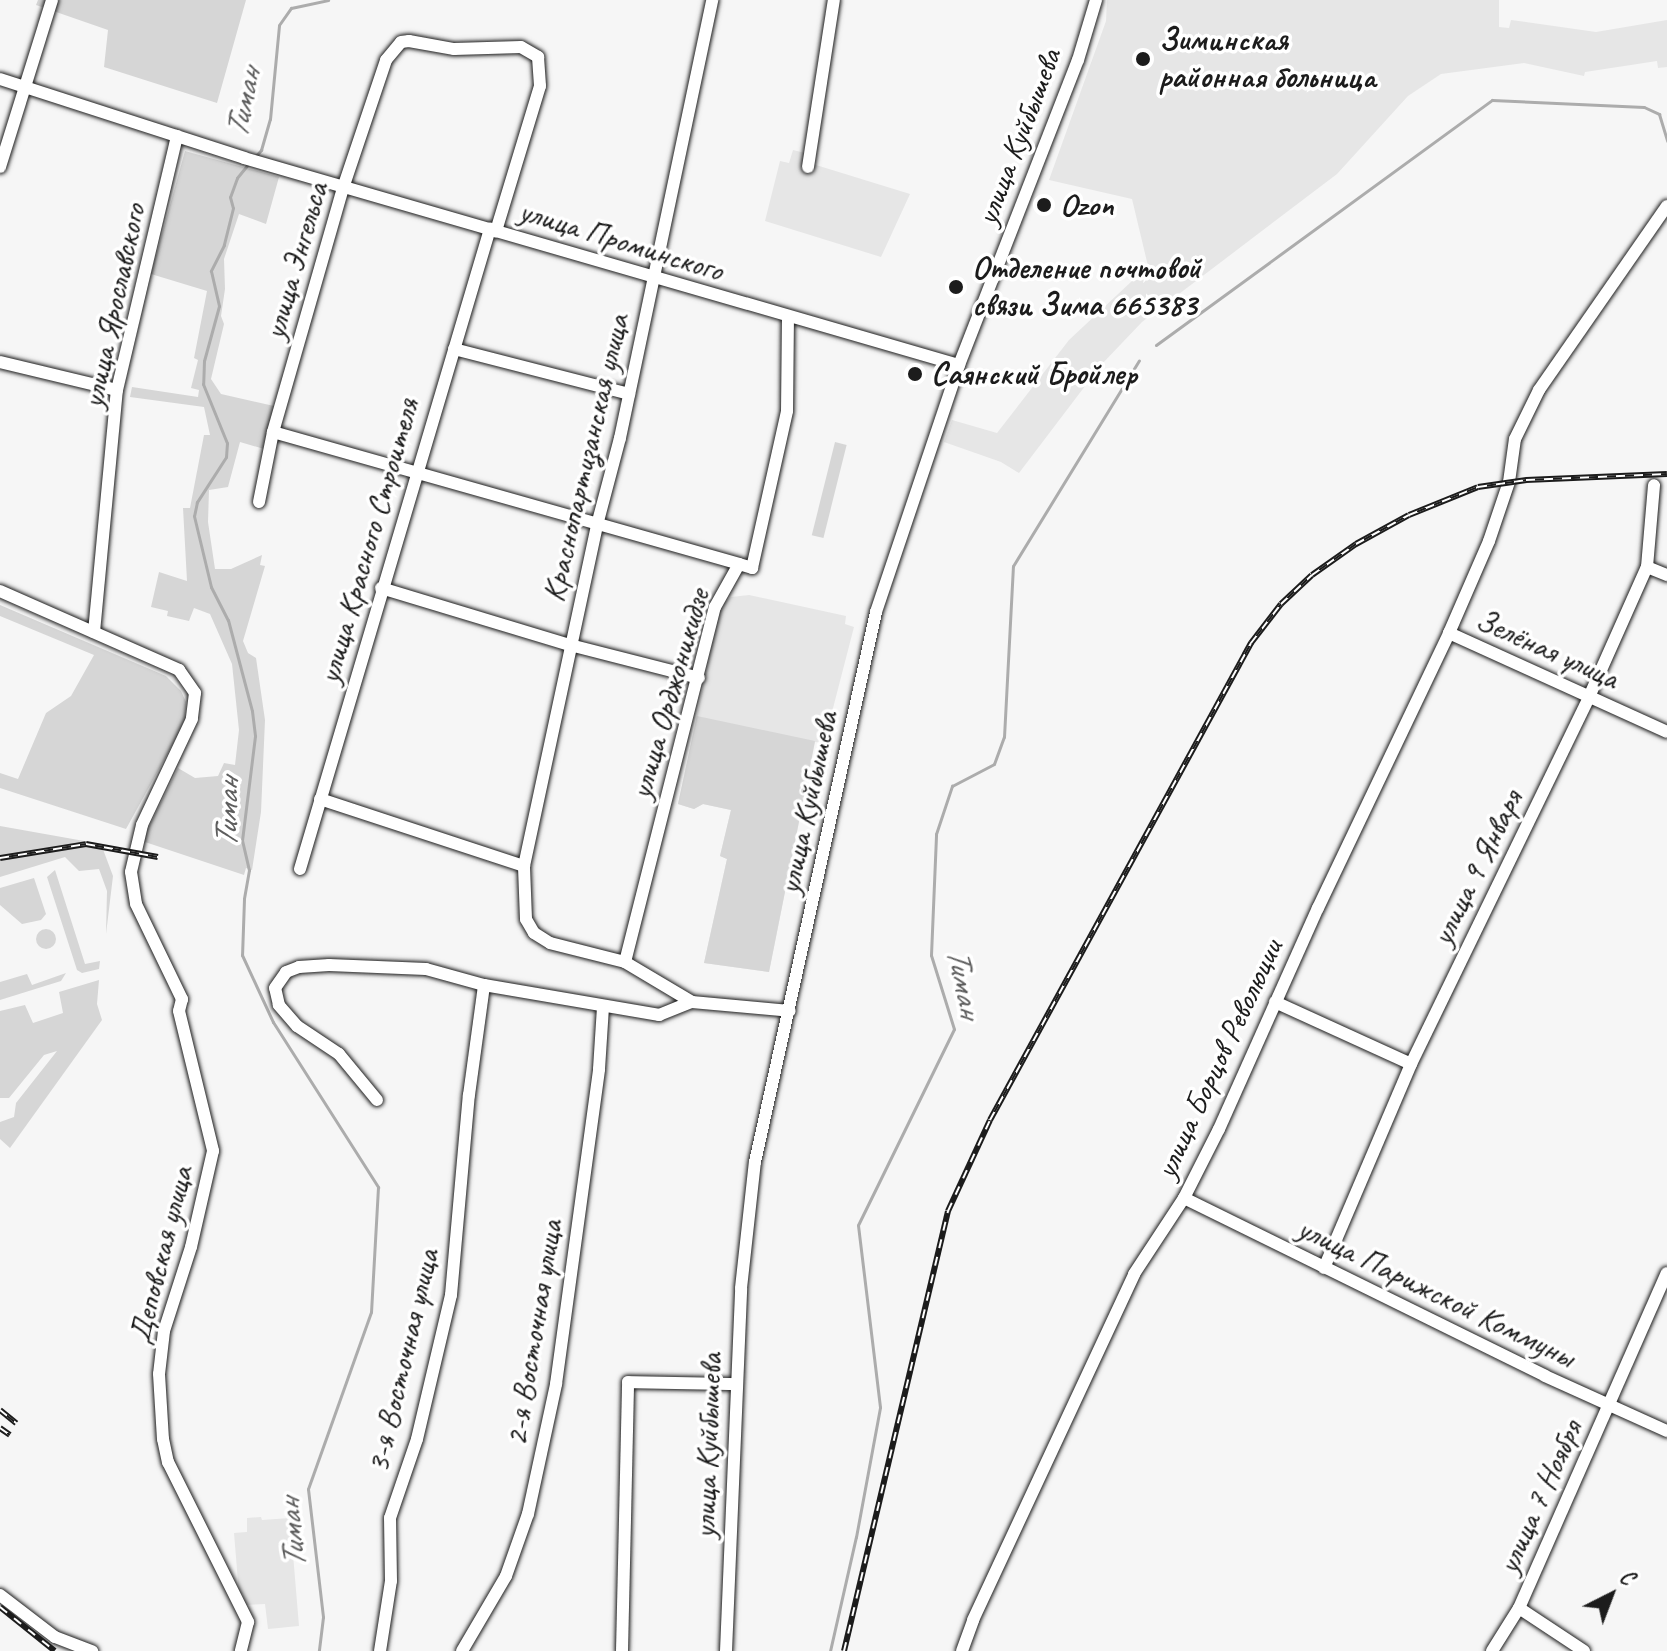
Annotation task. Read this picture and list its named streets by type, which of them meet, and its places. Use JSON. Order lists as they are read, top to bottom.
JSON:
{
  "streets": {
    "street": [
      "улица Куйбышева",
      "улица Проминского",
      "улица Энгельса",
      "улица Ярославского",
      "Краснопартизанская улица",
      "улица Красного Строителя",
      "Зелёная улица",
      "улица Орджоникидзе",
      "улица 9 Января",
      "улица Борцов Революции",
      "Деповская улица",
      "улица Парижской Коммуны",
      "2-я Восточная улица",
      "3-я Восточная улица",
      "улица 7 Ноября"
    ]
  },
  "crossings": [
    ["улица Куйбышева", "улица Проминского"],
    ["улица Проминского", "улица Энгельса"],
    ["улица Проминского", "улица Ярославского"],
    ["улица Проминского", "Краснопартизанская улица"],
    ["улица Проминского", "улица Красного Строителя"],
    ["улица Проминского", "улица Орджоникидзе"],
    ["улица Энгельса", "улица Красного Строителя"],
    ["улица Ярославского", "Деповская улица"],
    ["Краснопартизанская улица", "улица Орджоникидзе"],
    ["Зелёная улица", "улица 9 Января"],
    ["Зелёная улица", "улица Борцов Революции"],
    ["улица 9 Января", "улица Парижской Коммуны"],
    ["улица Борцов Революции", "улица Парижской Коммуны"],
    ["улица Парижской Коммуны", "улица 7 Ноября"]
  ],
  "water": ["Тиман"],
  "places": [
    "Зиминская районная больница",
    "Ozon",
    "Отделение почтовой связи Зима 665383",
    "Саянский Бройлер"
  ],
  "north": "top right"
}
